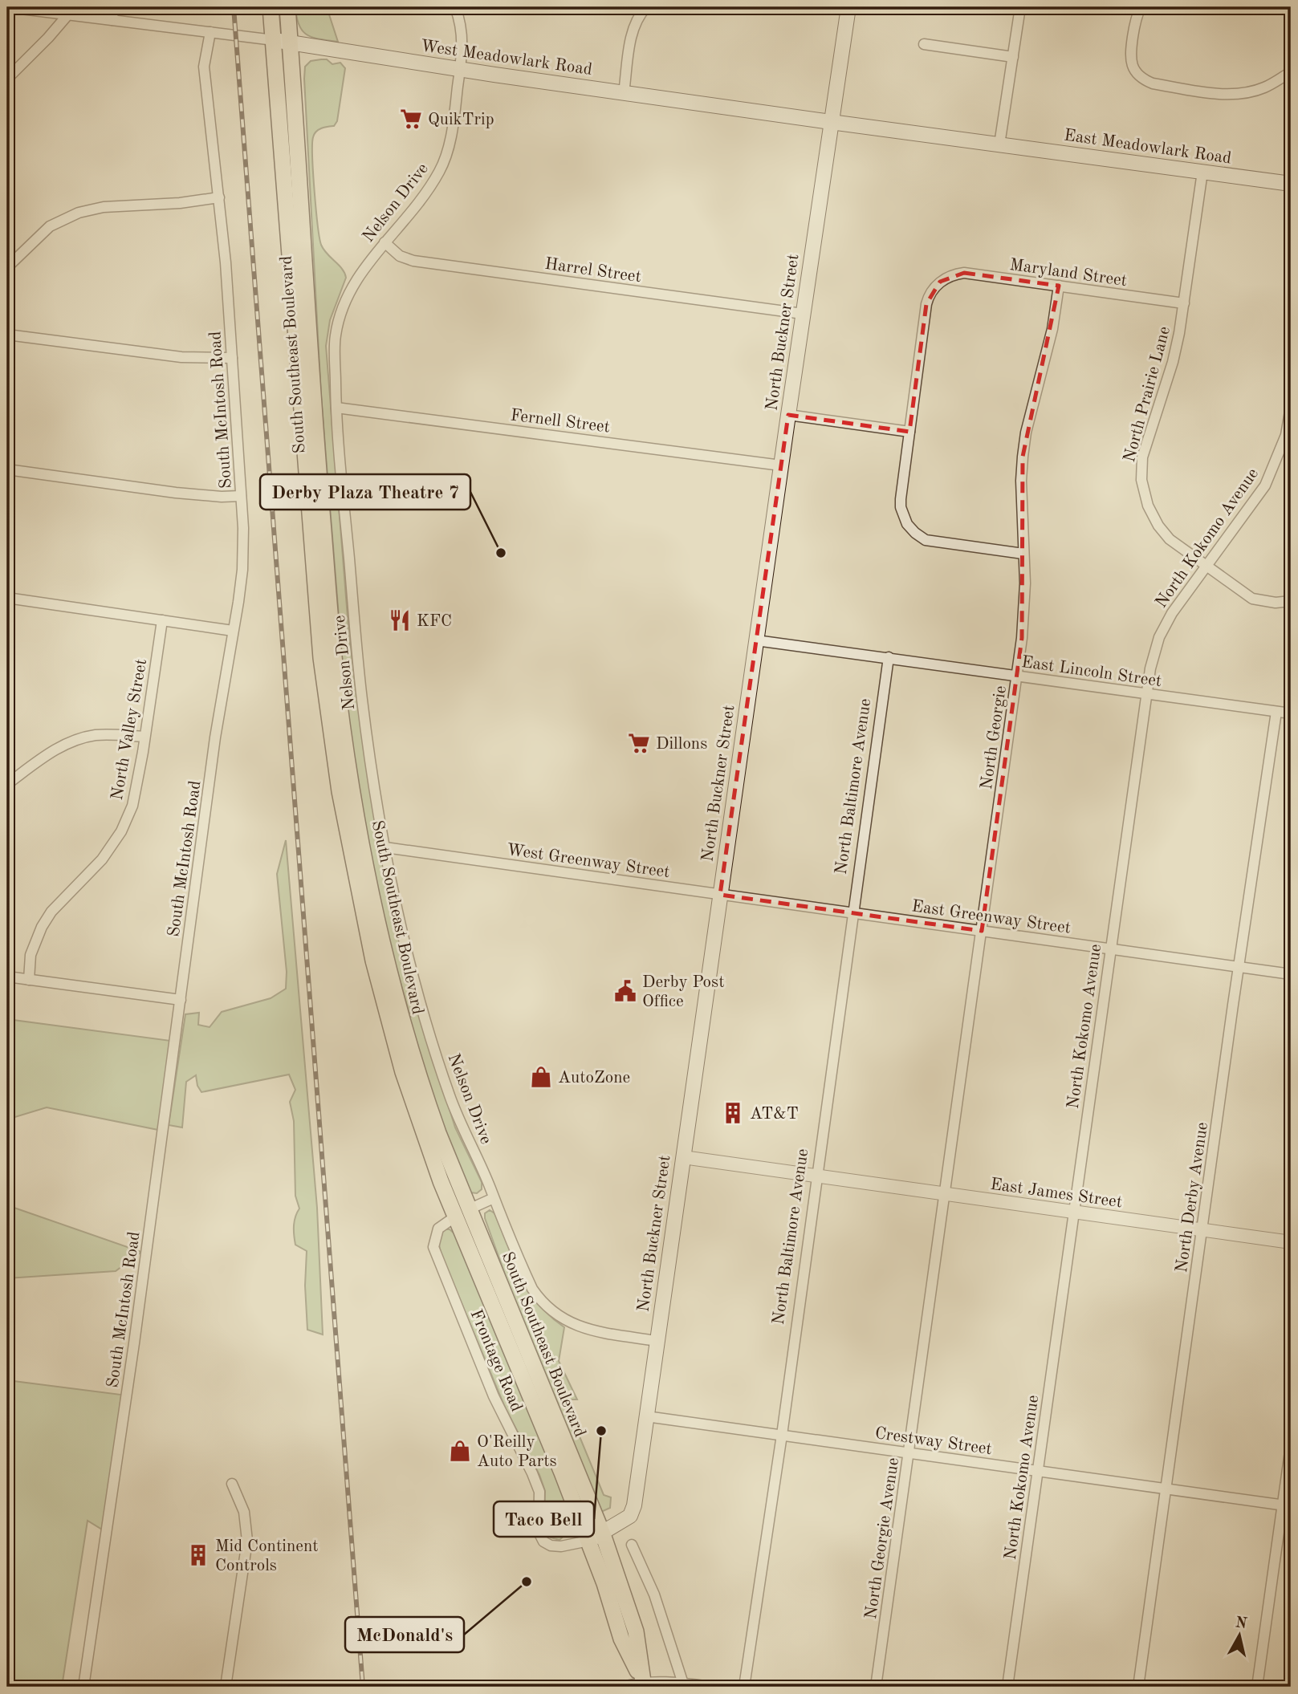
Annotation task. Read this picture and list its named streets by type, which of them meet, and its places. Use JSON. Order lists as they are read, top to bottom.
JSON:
{
  "streets": {
    "main road": [
      "West Meadowlark Road",
      "East Meadowlark Road",
      "North Buckner Street",
      "South Southeast Boulevard"
    ],
    "street": [
      "Nelson Drive",
      "Harrel Street",
      "Maryland Street",
      "North Prairie Lane",
      "South McIntosh Road",
      "Fernell Street",
      "North Kokomo Avenue",
      "East Lincoln Street",
      "North Valley Street",
      "North Georgie",
      "North Baltimore Avenue",
      "West Greenway Street",
      "East Greenway Street",
      "East James Street",
      "North Derby Avenue",
      "Frontage Road",
      "Crestway Street",
      "North Georgie Avenue"
    ]
  },
  "crossings": [
    ["West Meadowlark Road", "East Meadowlark Road"],
    ["West Meadowlark Road", "Nelson Drive"],
    ["West Meadowlark Road", "North Buckner Street"],
    ["West Meadowlark Road", "South Southeast Boulevard"],
    ["West Meadowlark Road", "South McIntosh Road"],
    ["East Meadowlark Road", "North Prairie Lane"],
    ["Nelson Drive", "Harrel Street"],
    ["Nelson Drive", "North Buckner Street"],
    ["Nelson Drive", "Fernell Street"],
    ["Nelson Drive", "West Greenway Street"],
    ["Harrel Street", "North Buckner Street"],
    ["Maryland Street", "North Prairie Lane"],
    ["Maryland Street", "North Georgie"],
    ["North Buckner Street", "South Southeast Boulevard"],
    ["North Buckner Street", "Fernell Street"],
    ["North Buckner Street", "East Lincoln Street"],
    ["North Buckner Street", "West Greenway Street"],
    ["North Buckner Street", "East James Street"],
    ["North Buckner Street", "Frontage Road"],
    ["North Buckner Street", "Crestway Street"],
    ["South Southeast Boulevard", "Frontage Road"],
    ["North Prairie Lane", "North Kokomo Avenue"],
    ["North Kokomo Avenue", "East Lincoln Street"],
    ["North Kokomo Avenue", "East Greenway Street"],
    ["North Kokomo Avenue", "East James Street"],
    ["North Kokomo Avenue", "Crestway Street"],
    ["East Lincoln Street", "North Georgie"],
    ["East Lincoln Street", "North Baltimore Avenue"],
    ["East Lincoln Street", "North Derby Avenue"],
    ["North Georgie", "East Greenway Street"],
    ["North Georgie", "East James Street"],
    ["North Georgie", "North Georgie Avenue"],
    ["North Baltimore Avenue", "West Greenway Street"],
    ["North Baltimore Avenue", "East Greenway Street"],
    ["North Baltimore Avenue", "East James Street"],
    ["North Baltimore Avenue", "Crestway Street"],
    ["West Greenway Street", "East Greenway Street"],
    ["East Greenway Street", "North Derby Avenue"],
    ["East James Street", "North Derby Avenue"],
    ["East James Street", "North Georgie Avenue"],
    ["North Derby Avenue", "Crestway Street"],
    ["Crestway Street", "North Georgie Avenue"]
  ],
  "places": {
    "supermarket": ["QuikTrip", "Dillons"],
    "other": ["Derby Plaza Theatre 7", "Taco Bell", "McDonald's"],
    "restaurant": ["KFC"],
    "public building": ["Derby Post Office"],
    "shop": ["AutoZone", "O'Reilly Auto Parts"],
    "building": ["AT&T", "Mid Continent Controls"]
  },
  "north": "top"
}
